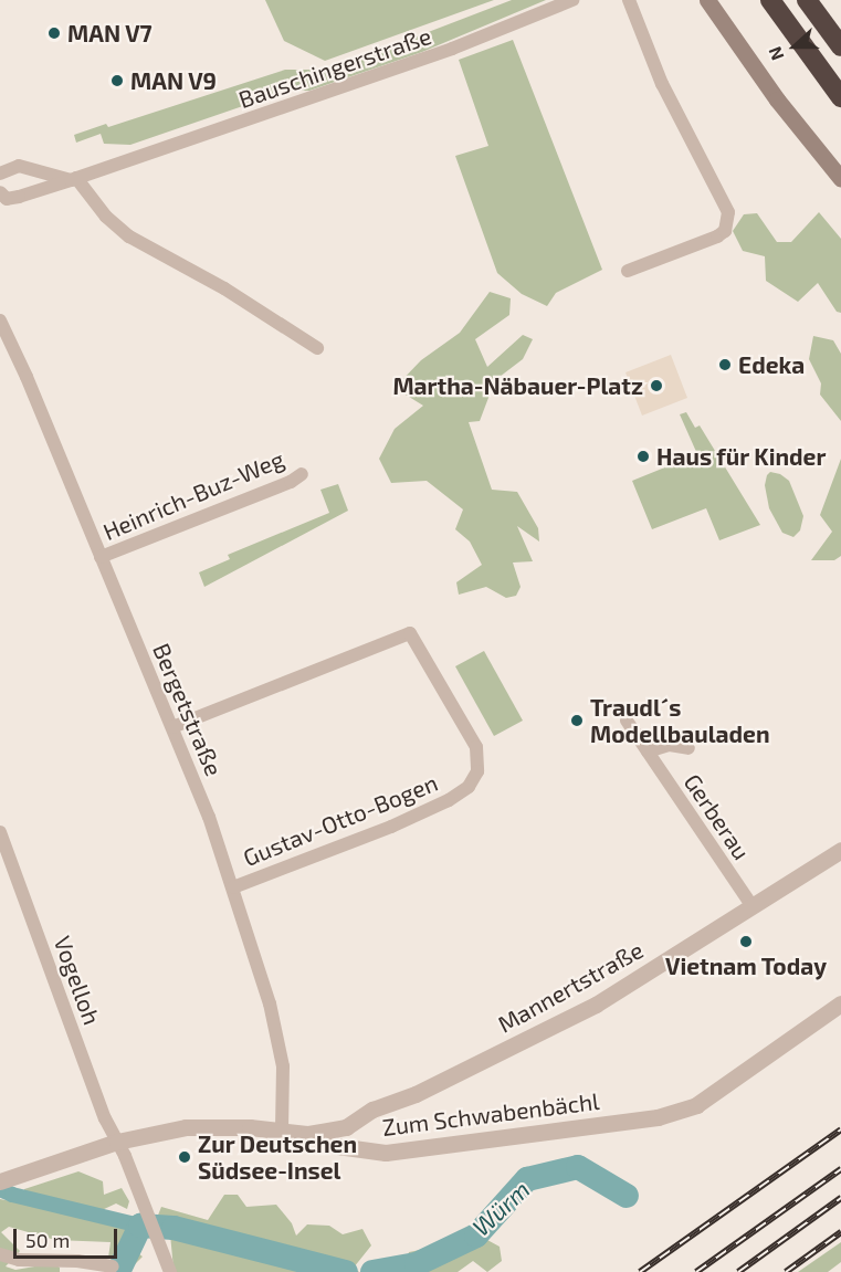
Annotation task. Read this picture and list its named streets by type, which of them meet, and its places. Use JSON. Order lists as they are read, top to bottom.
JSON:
{
  "streets": {
    "street": [
      "Bauschingerstraße",
      "Heinrich-Buz-Weg",
      "Bergetstraße",
      "Gerberau",
      "Gustav-Otto-Bogen",
      "Vogelloh",
      "Mannertstraße",
      "Zum Schwabenbächl"
    ]
  },
  "crossings": [
    ["Heinrich-Buz-Weg", "Bergetstraße"],
    ["Bergetstraße", "Gustav-Otto-Bogen"],
    ["Bergetstraße", "Zum Schwabenbächl"],
    ["Gerberau", "Mannertstraße"],
    ["Vogelloh", "Zum Schwabenbächl"],
    ["Mannertstraße", "Zum Schwabenbächl"]
  ],
  "water": ["Würm"],
  "places": [
    "MAN V7",
    "MAN V9",
    "Edeka",
    "Martha-Näbauer-Platz",
    "Haus für Kinder",
    "Traudl´s Modellbauladen",
    "Vietnam Today",
    "Zur Deutschen Südsee-Insel"
  ],
  "scale_bar": "50 m",
  "north": "left"
}
